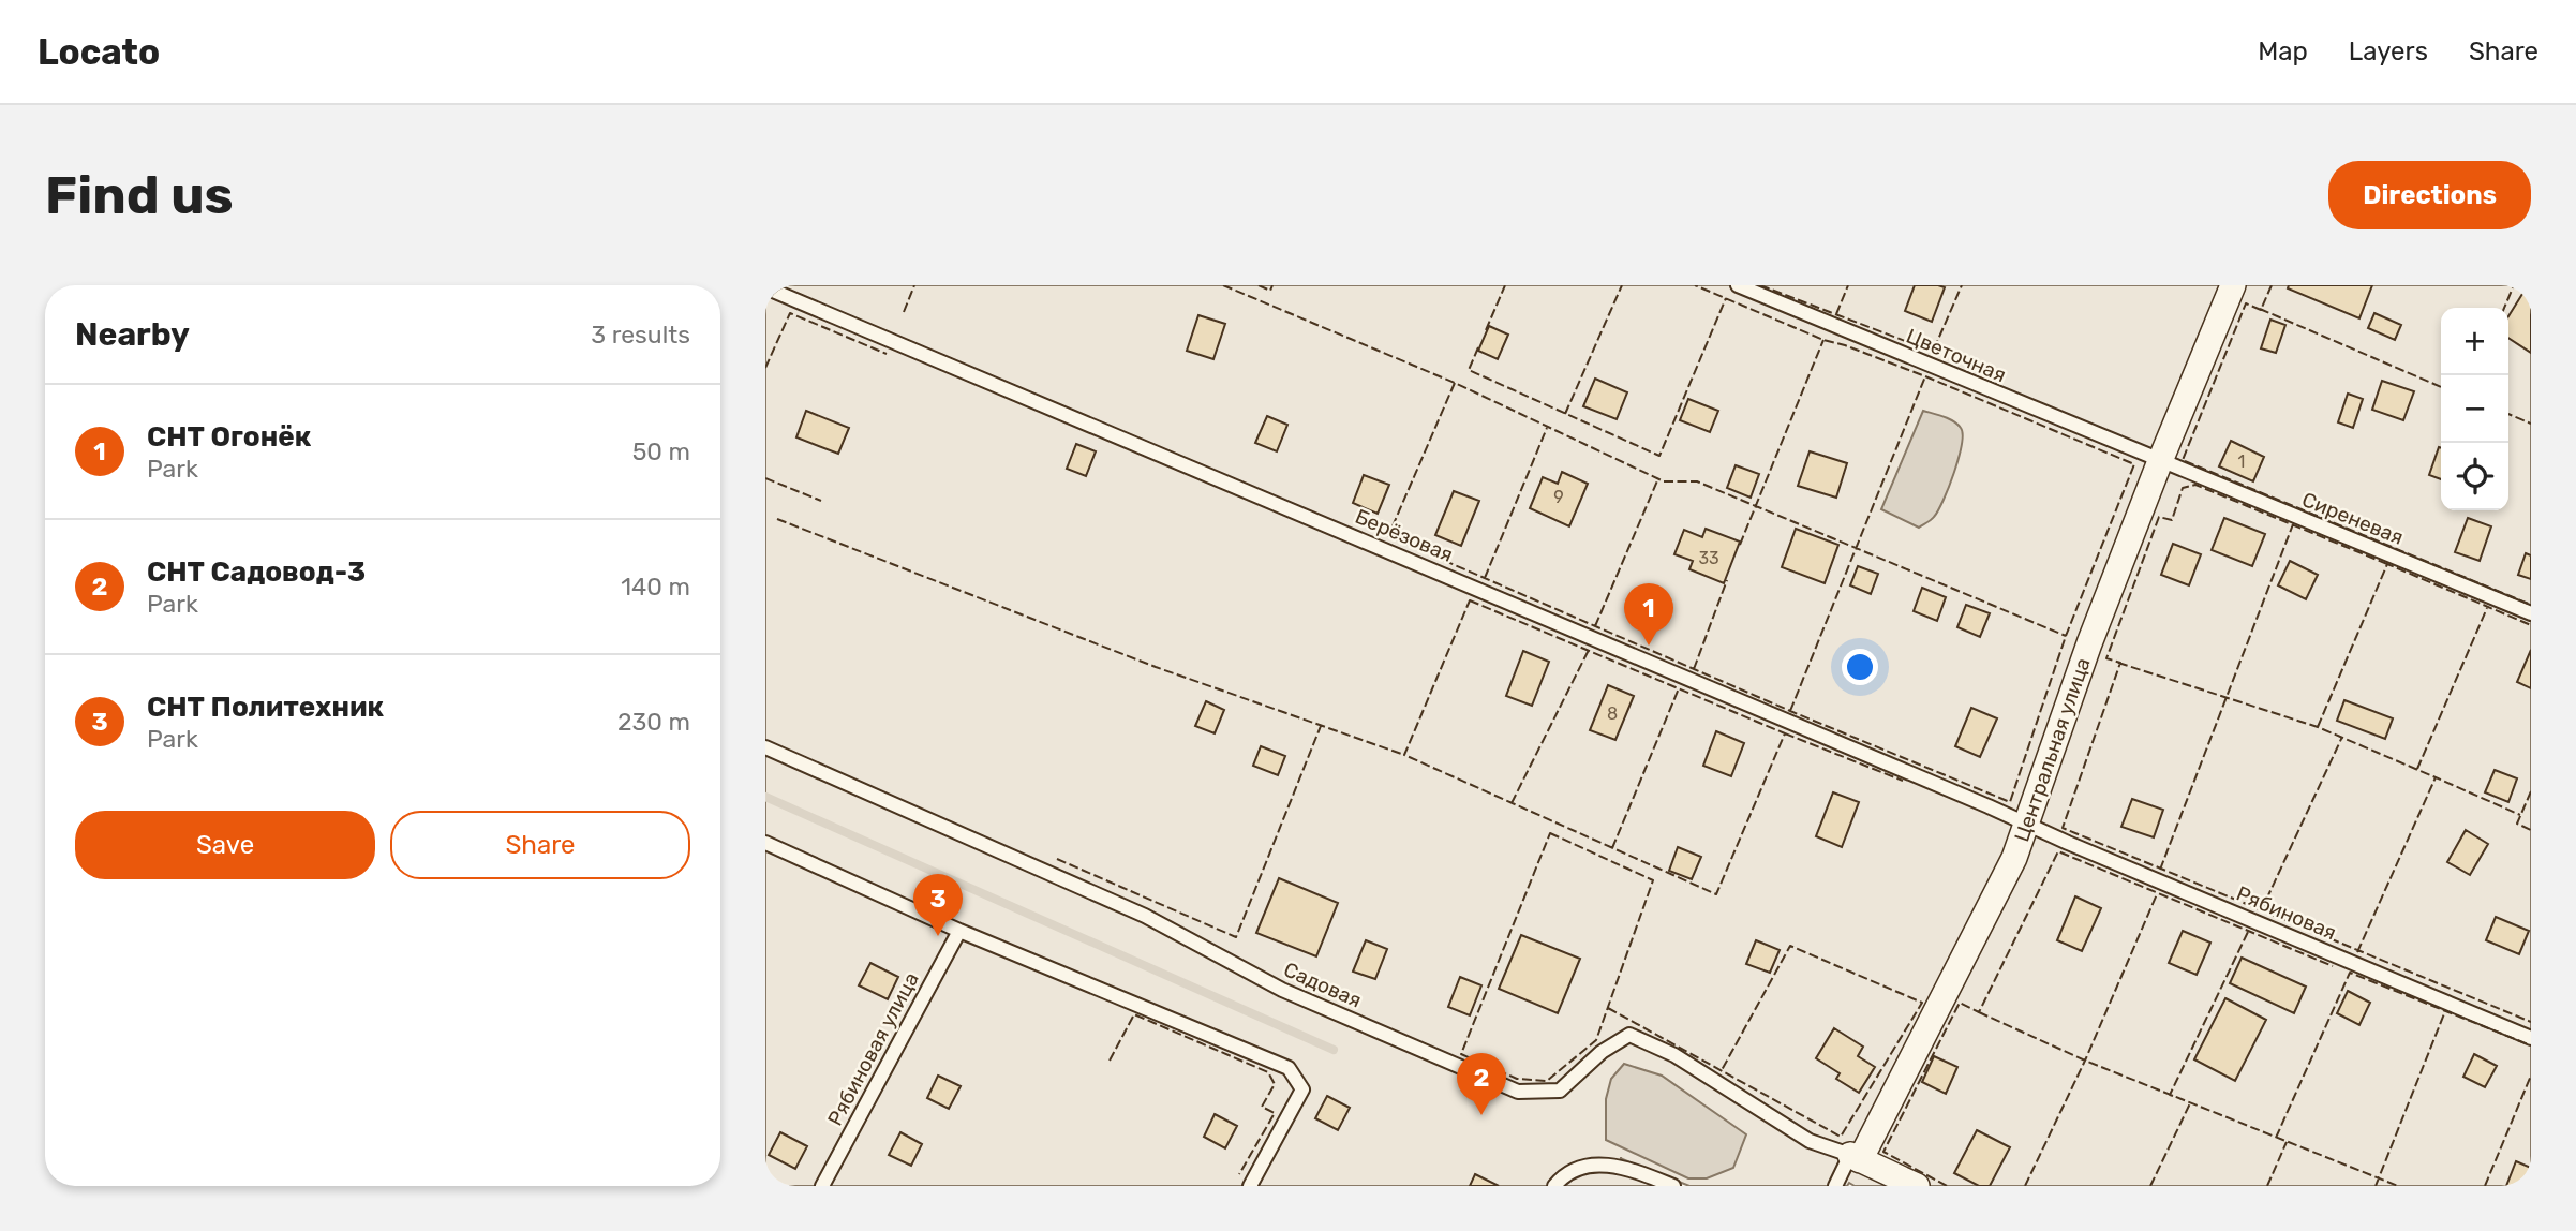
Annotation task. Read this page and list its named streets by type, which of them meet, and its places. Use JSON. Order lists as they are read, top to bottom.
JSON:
{
  "streets": {
    "street": ["Центральная улица"],
    "lane": [
      "Цветочная",
      "Сиреневая",
      "Берёзовая",
      "Рябиновая",
      "Садовая",
      "Рябиновая улица"
    ]
  },
  "crossings": [
    ["Цветочная", "Сиреневая"],
    ["Цветочная", "Центральная улица"],
    ["Сиреневая", "Центральная улица"],
    ["Берёзовая", "Центральная улица"],
    ["Берёзовая", "Рябиновая"],
    ["Центральная улица", "Рябиновая"],
    ["Центральная улица", "Садовая"]
  ],
  "house_numbers": [
    "1",
    "9",
    "33",
    "8"
  ],
  "page": {
    "header": "Locato",
    "nav": ["Map", "Layers", "Share"],
    "buttons": [
      "Directions",
      ["Save", "Share"]
    ],
    "title": "Find us",
    "heading": ["Nearby", "3 results"],
    "map_buttons": ["+", "−"],
    "list": [
      {
        "mark": "1",
        "name": "СНТ Огонёк",
        "note": "Park",
        "value": "50 m"
      },
      {
        "mark": "2",
        "name": "СНТ Садовод-3",
        "note": "Park",
        "value": "140 m"
      },
      {
        "mark": "3",
        "name": "СНТ Политехник",
        "note": "Park",
        "value": "230 m"
      }
    ],
    "pins": ["1", "3", "2"]
  }
}
